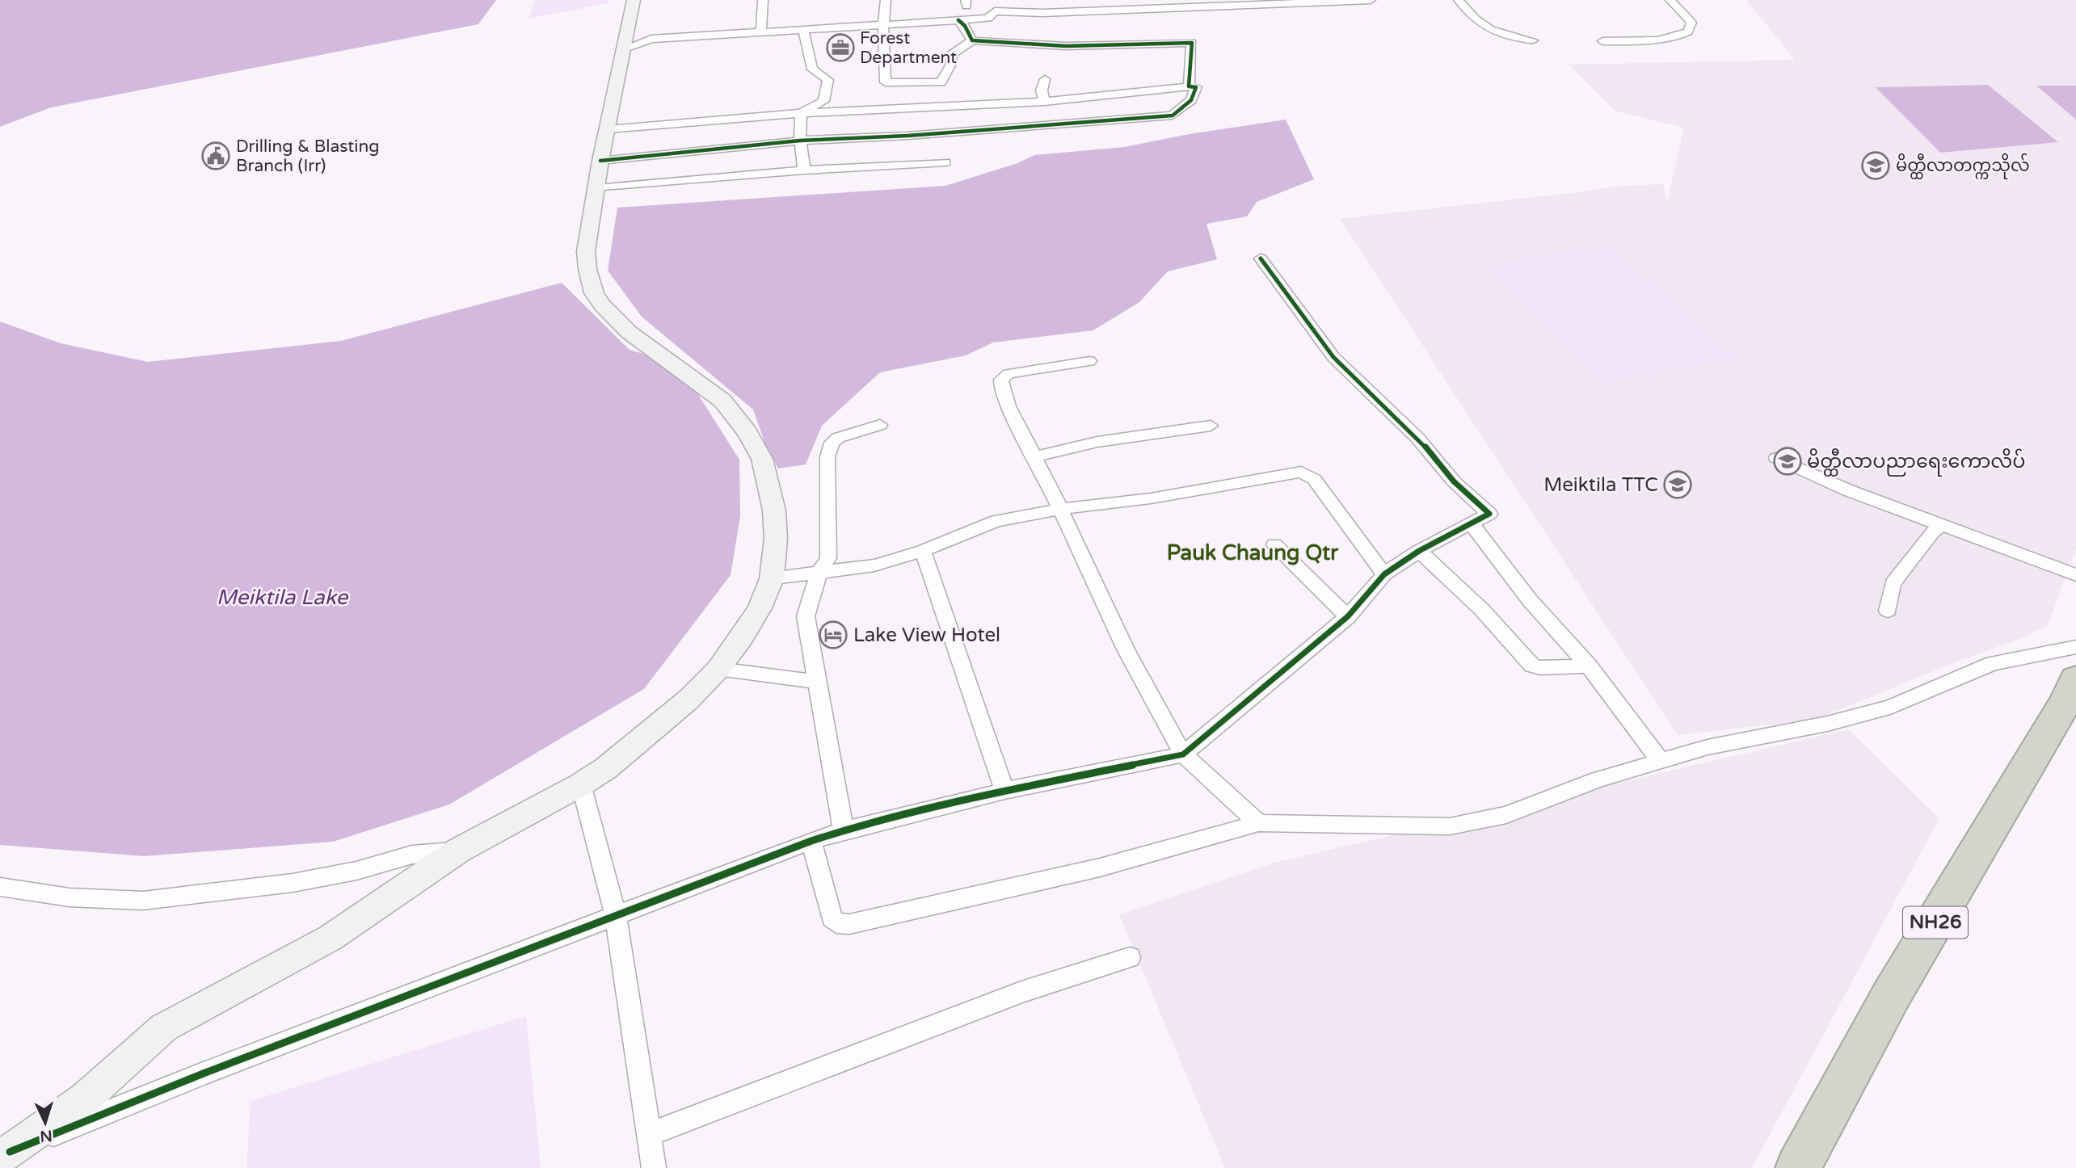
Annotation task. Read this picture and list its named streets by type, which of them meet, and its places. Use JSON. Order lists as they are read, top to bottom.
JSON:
{
  "streets": {
    "highway": ["NH26"]
  },
  "districts": ["Pauk Chaung Qtr"],
  "water": ["Meiktila Lake"],
  "places": {
    "office": ["Forest Department"],
    "public building": ["Drilling & Blasting Branch (Irr)"],
    "school or university": ["မိတ္ထီလာတက္ကသိုလ်", "မိတ္ထီလာပညာရေးကောလိပ်", "Meiktila TTC"],
    "hotel": ["Lake View Hotel"]
  },
  "north": "bottom"
}
